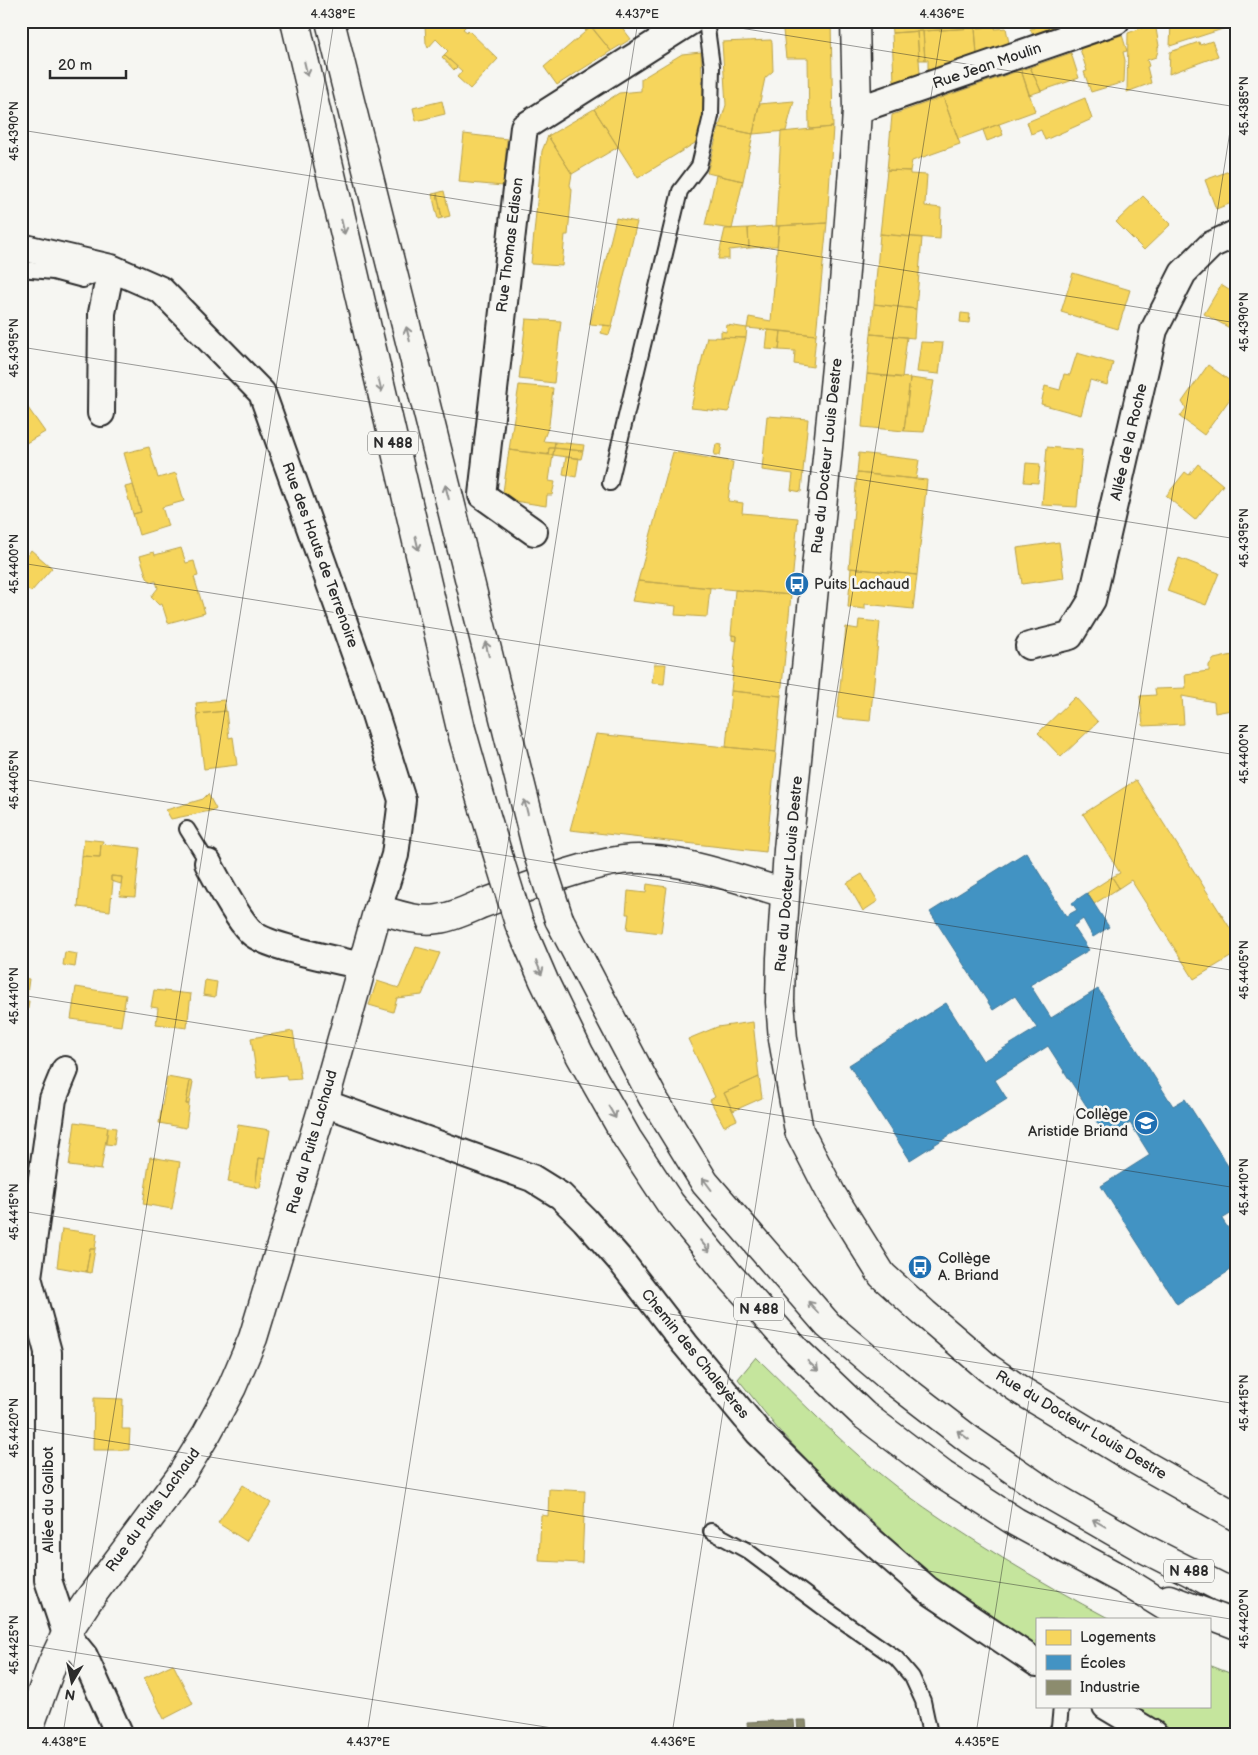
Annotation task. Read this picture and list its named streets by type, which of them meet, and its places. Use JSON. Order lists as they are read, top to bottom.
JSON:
{
  "streets": {
    "main road": ["N 488", "Rue du Docteur Louis Destre", "Rue du Puits Lachaud"],
    "street": [
      "Rue Jean Moulin",
      "Rue Thomas Edison",
      "Allée de la Roche",
      "Rue des Hauts de Terrenoire",
      "Chemin des Chaleyères",
      "Allée du Galibot"
    ]
  },
  "crossings": [
    ["Rue Jean Moulin", "Rue du Docteur Louis Destre"],
    ["Rue des Hauts de Terrenoire", "Rue du Puits Lachaud"],
    ["Rue du Puits Lachaud", "Chemin des Chaleyères"],
    ["Rue du Puits Lachaud", "Allée du Galibot"]
  ],
  "places": {
    "bus stop": ["Puits Lachaud", "Collège A. Briand"],
    "school or university": ["Collège Aristide Briand"]
  },
  "legend": ["Logements", "Écoles", "Industrie"],
  "scale_bar": "20 m",
  "north": "bottom",
  "coordinates": [
    "4.438°E",
    "4.437°E",
    "4.436°E",
    "45.4385°N",
    "45.4390°N",
    "45.4395°N",
    "45.4400°N",
    "45.4405°N",
    "45.4410°N",
    "45.4415°N",
    "45.4420°N",
    "45.4425°N",
    "4.435°E"
  ]
}
